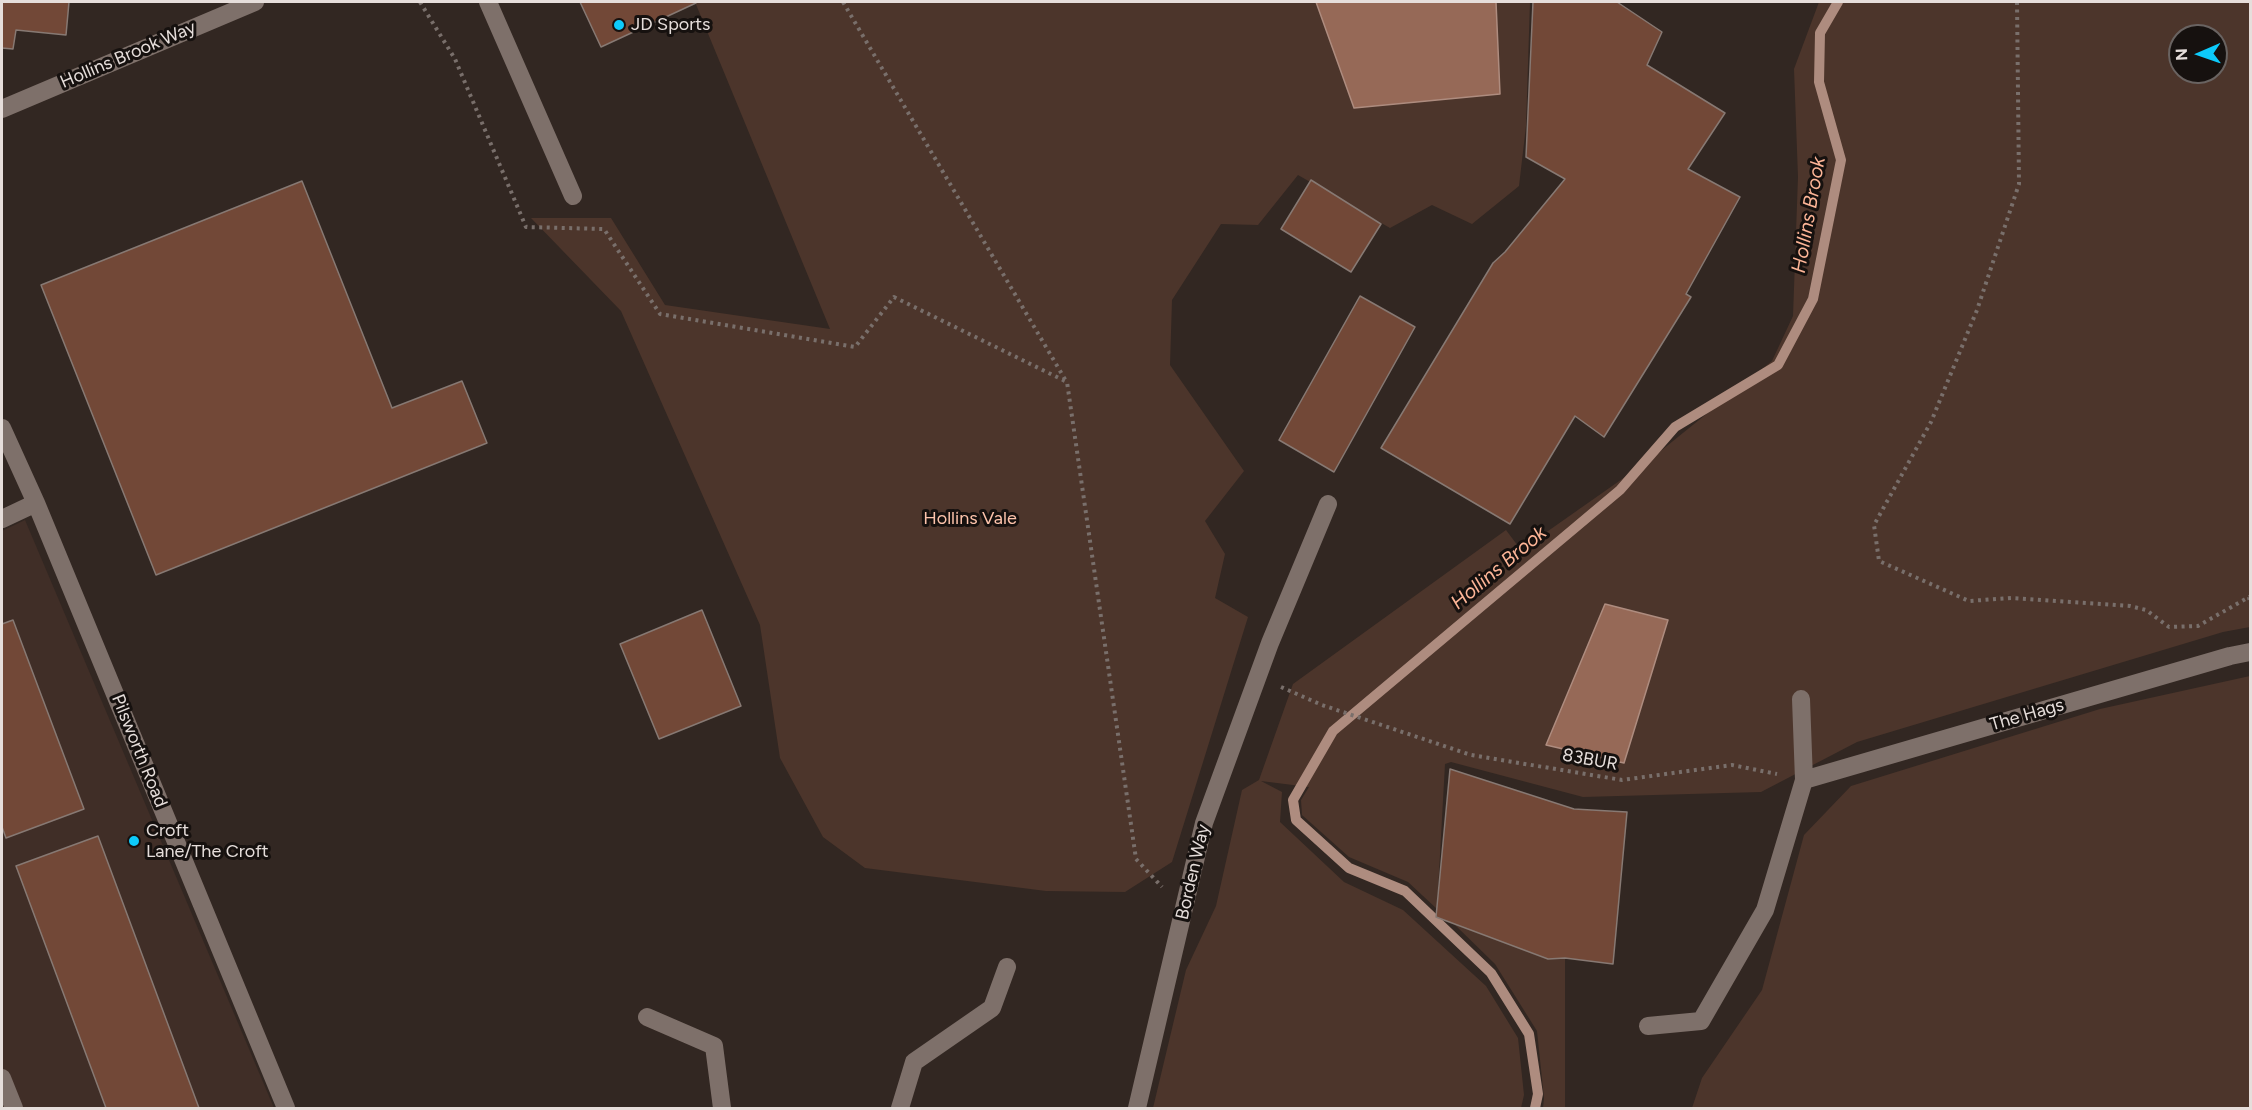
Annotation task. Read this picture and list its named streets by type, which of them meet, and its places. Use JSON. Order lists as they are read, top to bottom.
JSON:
{
  "streets": {
    "street": [
      "Hollins Brook Way",
      "The Hags",
      "Pilsworth Road",
      "Borden Way"
    ],
    "path": ["83BUR"]
  },
  "crossings": [
    ["The Hags", "83BUR"]
  ],
  "water": ["Hollins Brook"],
  "parks": ["Hollins Vale"],
  "places": ["JD Sports", "Croft Lane/The Croft"],
  "north": "left"
}
